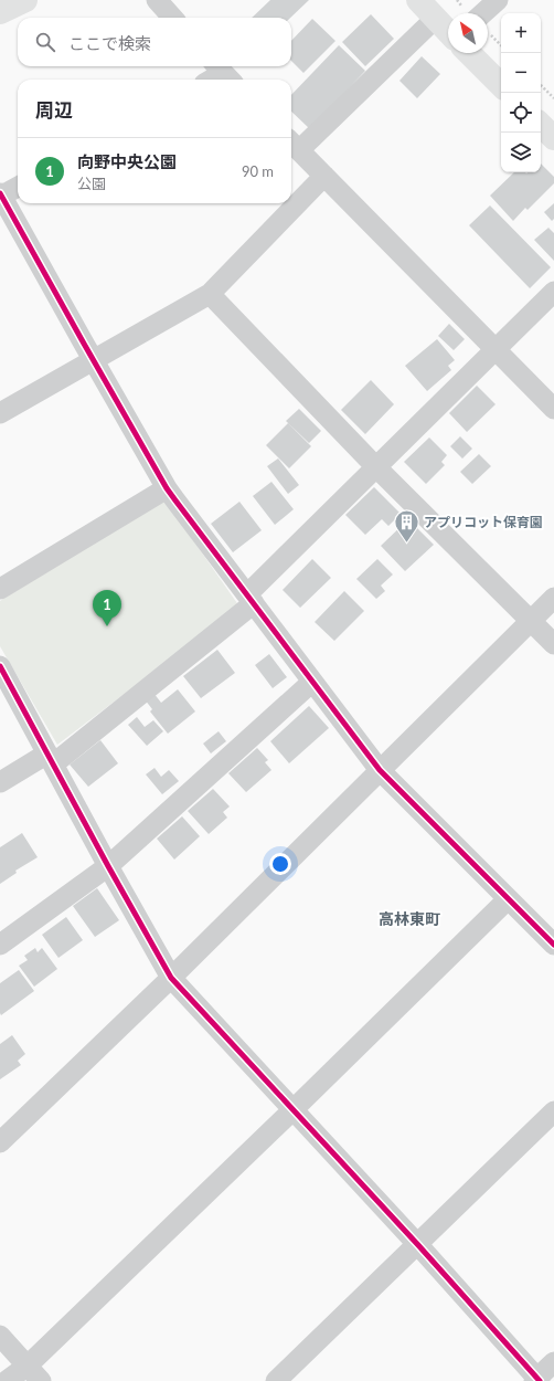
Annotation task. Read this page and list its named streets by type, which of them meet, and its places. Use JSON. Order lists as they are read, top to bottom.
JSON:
{
  "districts": ["高林東町"],
  "places": {
    "building": ["アプリコット保育園"]
  },
  "north": "top left",
  "page": {
    "map_buttons": ["+", "−"],
    "search": "ここで検索",
    "heading": "周辺",
    "list": [
      {
        "mark": "1",
        "name": "向野中央公園",
        "note": "公園",
        "value": "90 m"
      }
    ],
    "pins": "1"
  }
}
